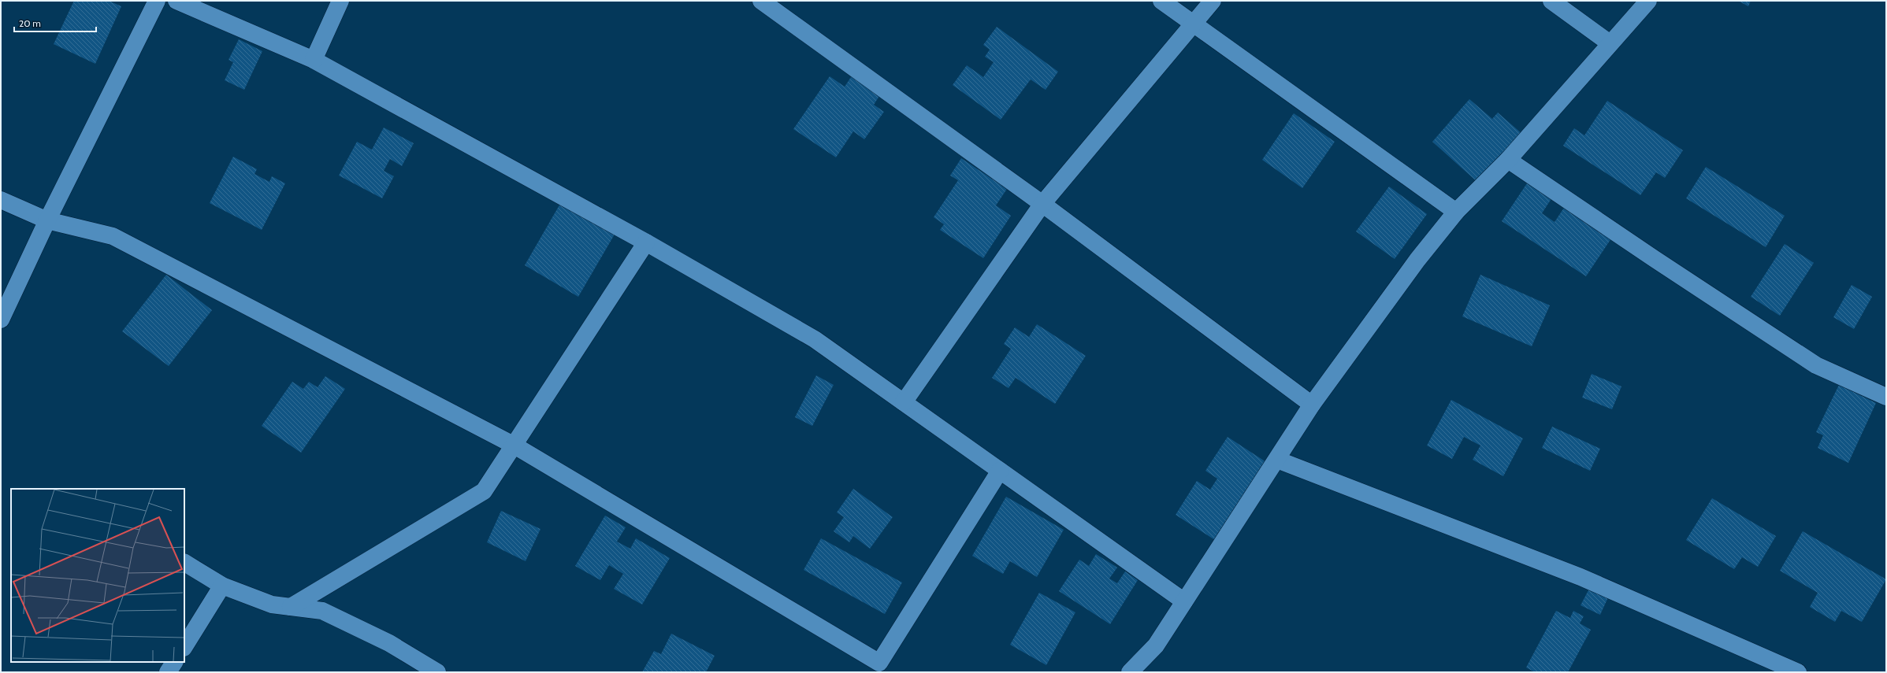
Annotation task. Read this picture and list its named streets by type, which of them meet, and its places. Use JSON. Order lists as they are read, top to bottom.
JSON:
{
  "scale_bar": "20 m"
}
